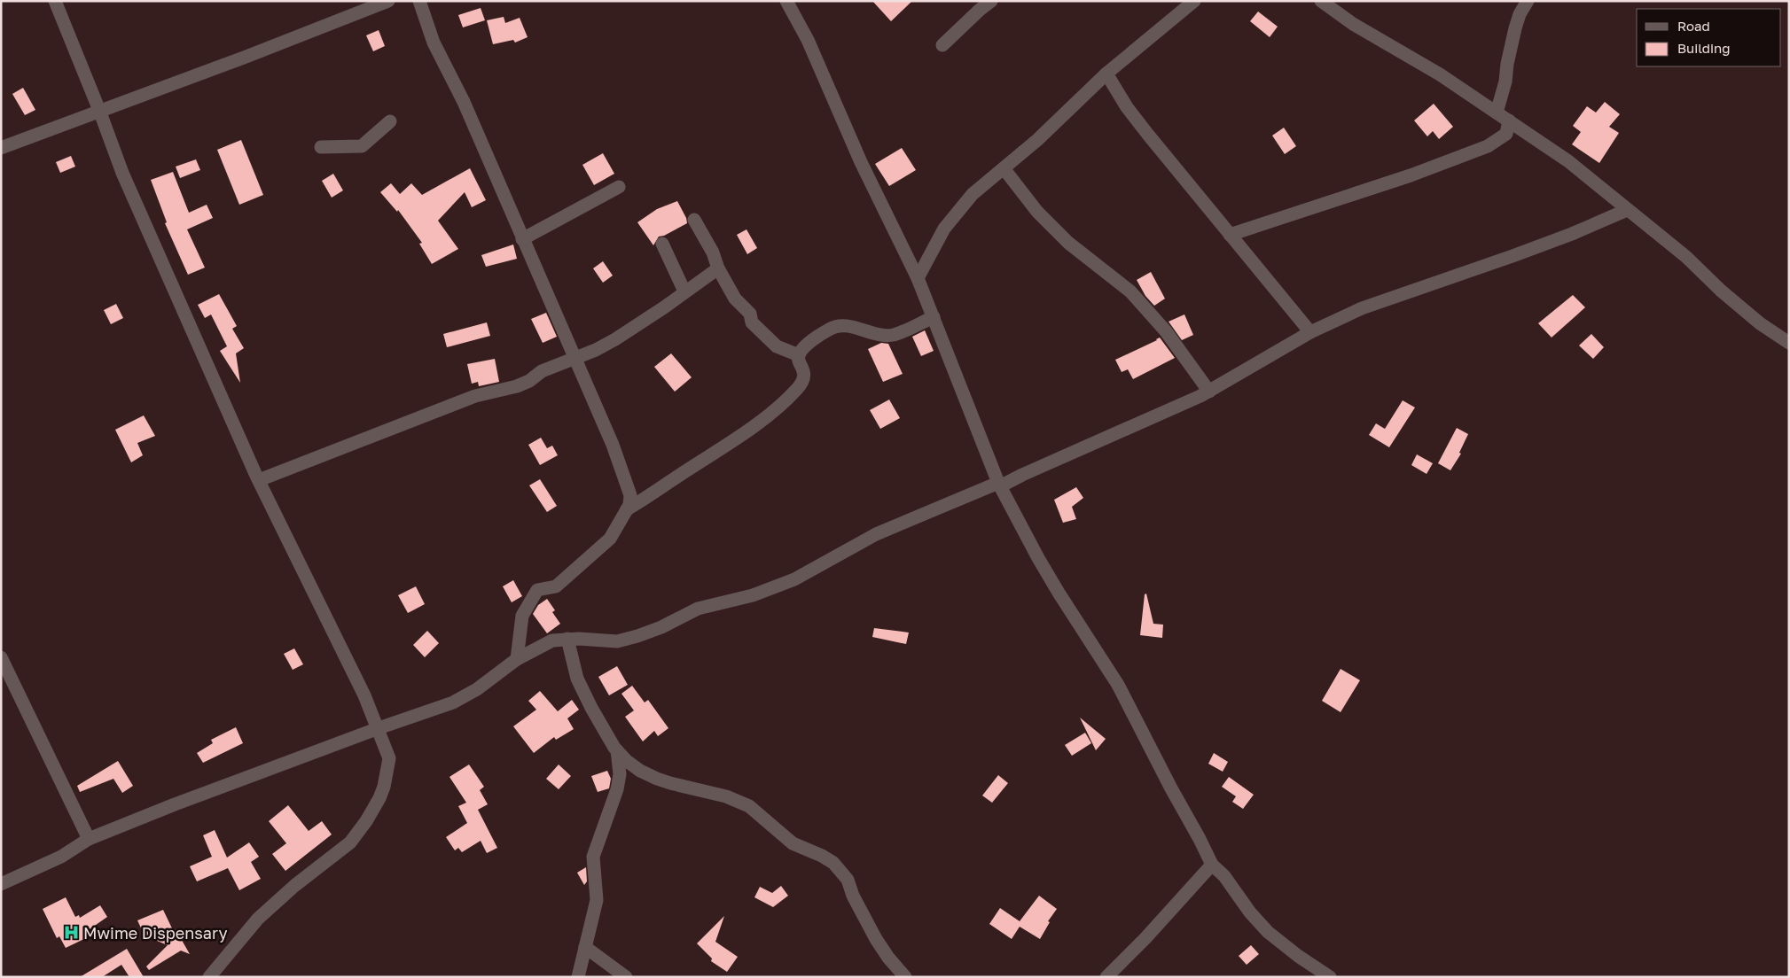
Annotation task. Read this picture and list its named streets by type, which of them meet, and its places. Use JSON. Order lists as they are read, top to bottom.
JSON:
{
  "places": {
    "hospital": ["Mwime Dispensary"]
  },
  "legend": ["Road", "Building"]
}
